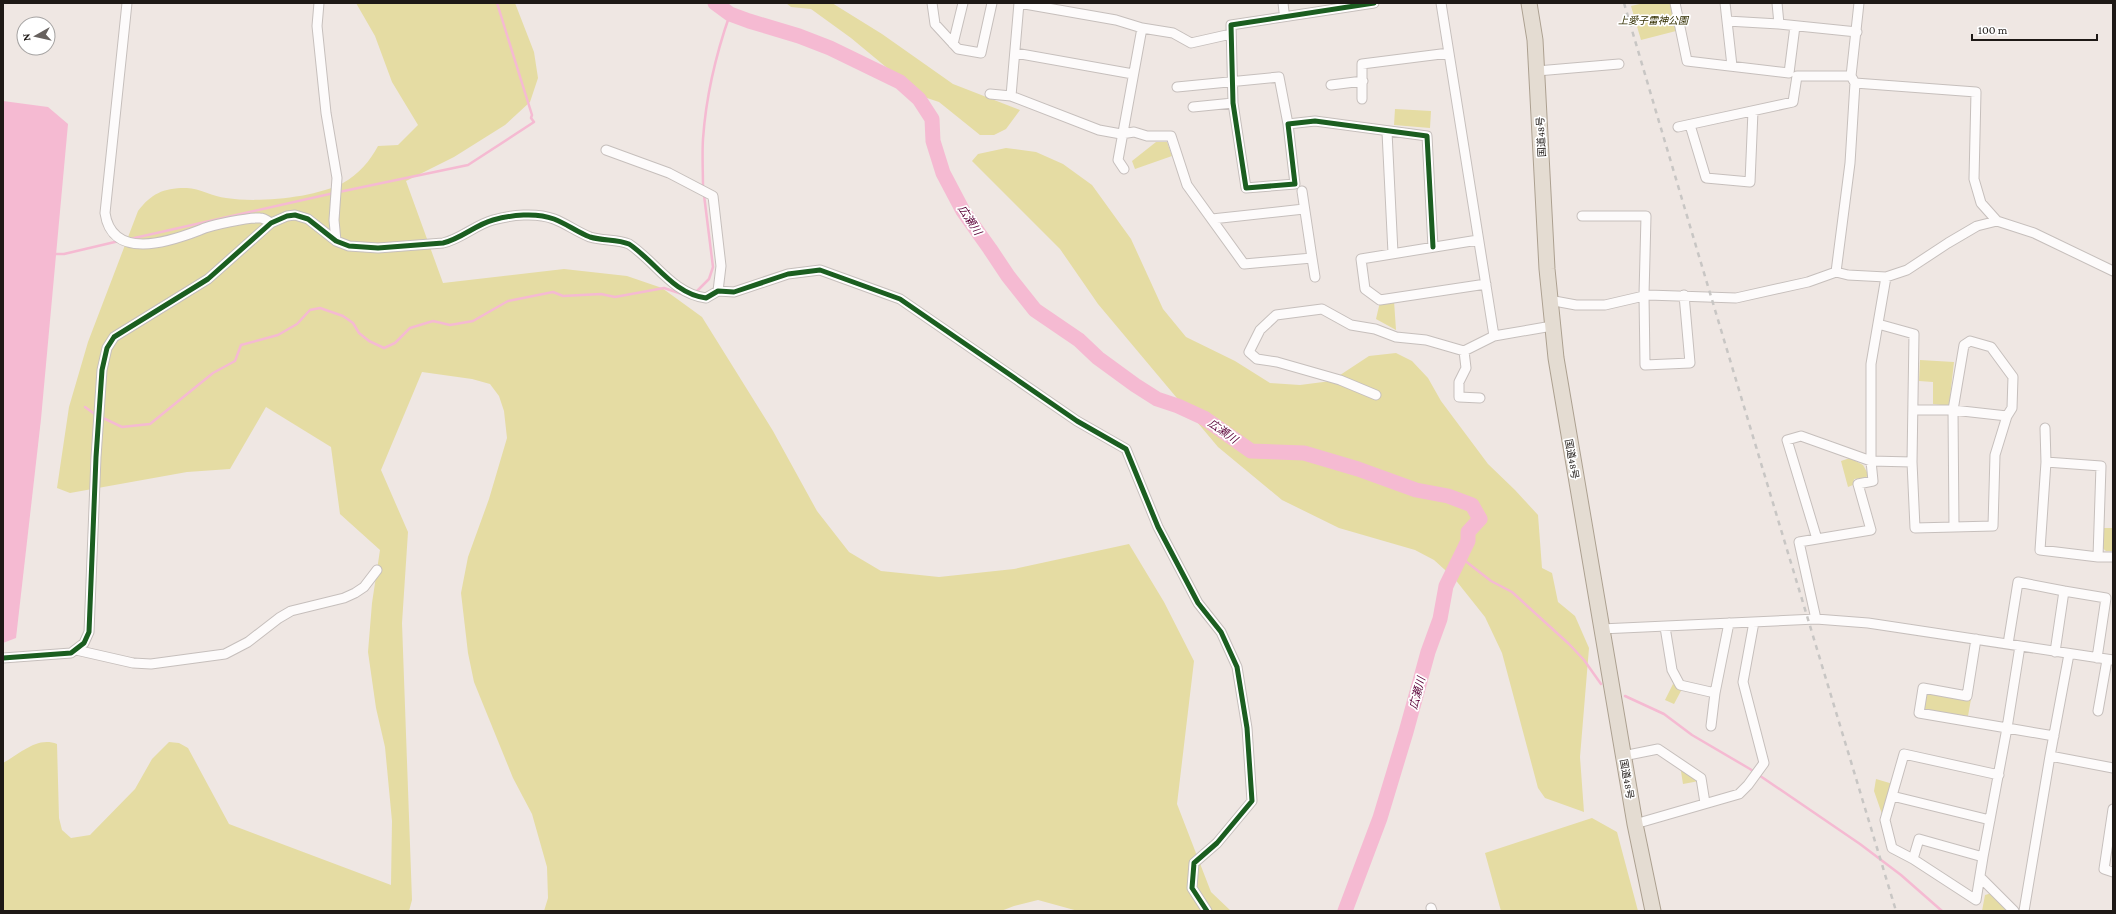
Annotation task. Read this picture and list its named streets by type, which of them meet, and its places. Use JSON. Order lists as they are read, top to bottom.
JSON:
{
  "streets": {
    "highway": ["国道48号"]
  },
  "water": ["広瀬川"],
  "parks": ["上愛子雷神公園"],
  "scale_bar": "100 m",
  "north": "left"
}
